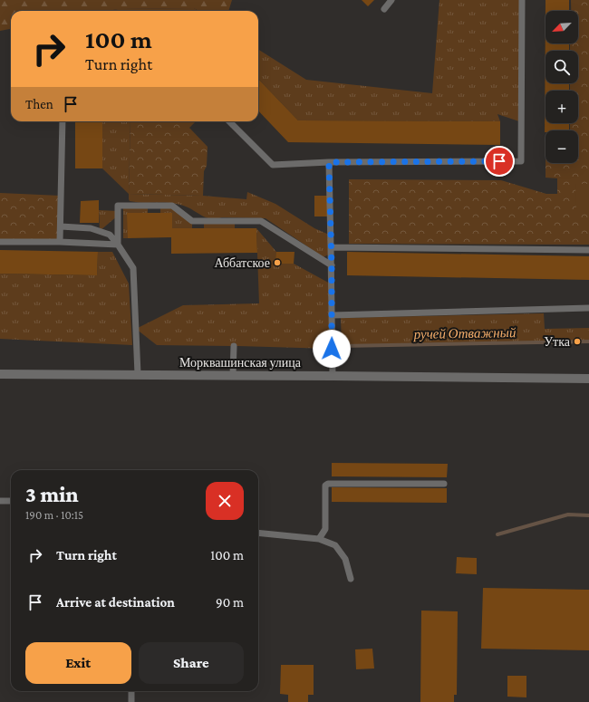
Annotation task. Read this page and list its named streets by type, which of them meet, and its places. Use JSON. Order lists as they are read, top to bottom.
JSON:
{
  "streets": {
    "street": ["Морквашинская улица"]
  },
  "water": ["ручей Отважный"],
  "places": ["Аббатское", "Утка"],
  "north": "bottom left",
  "page": {
    "map_buttons": ["+", "−"],
    "turn": ["100 m", "Turn right"],
    "then": "Then",
    "heading": ["3 min", "190 m · 10:15"],
    "list": [
      {
        "name": "Turn right",
        "value": "100 m"
      },
      {
        "name": "Arrive at destination",
        "value": "90 m"
      }
    ],
    "buttons": ["Exit", "Share"]
  }
}
